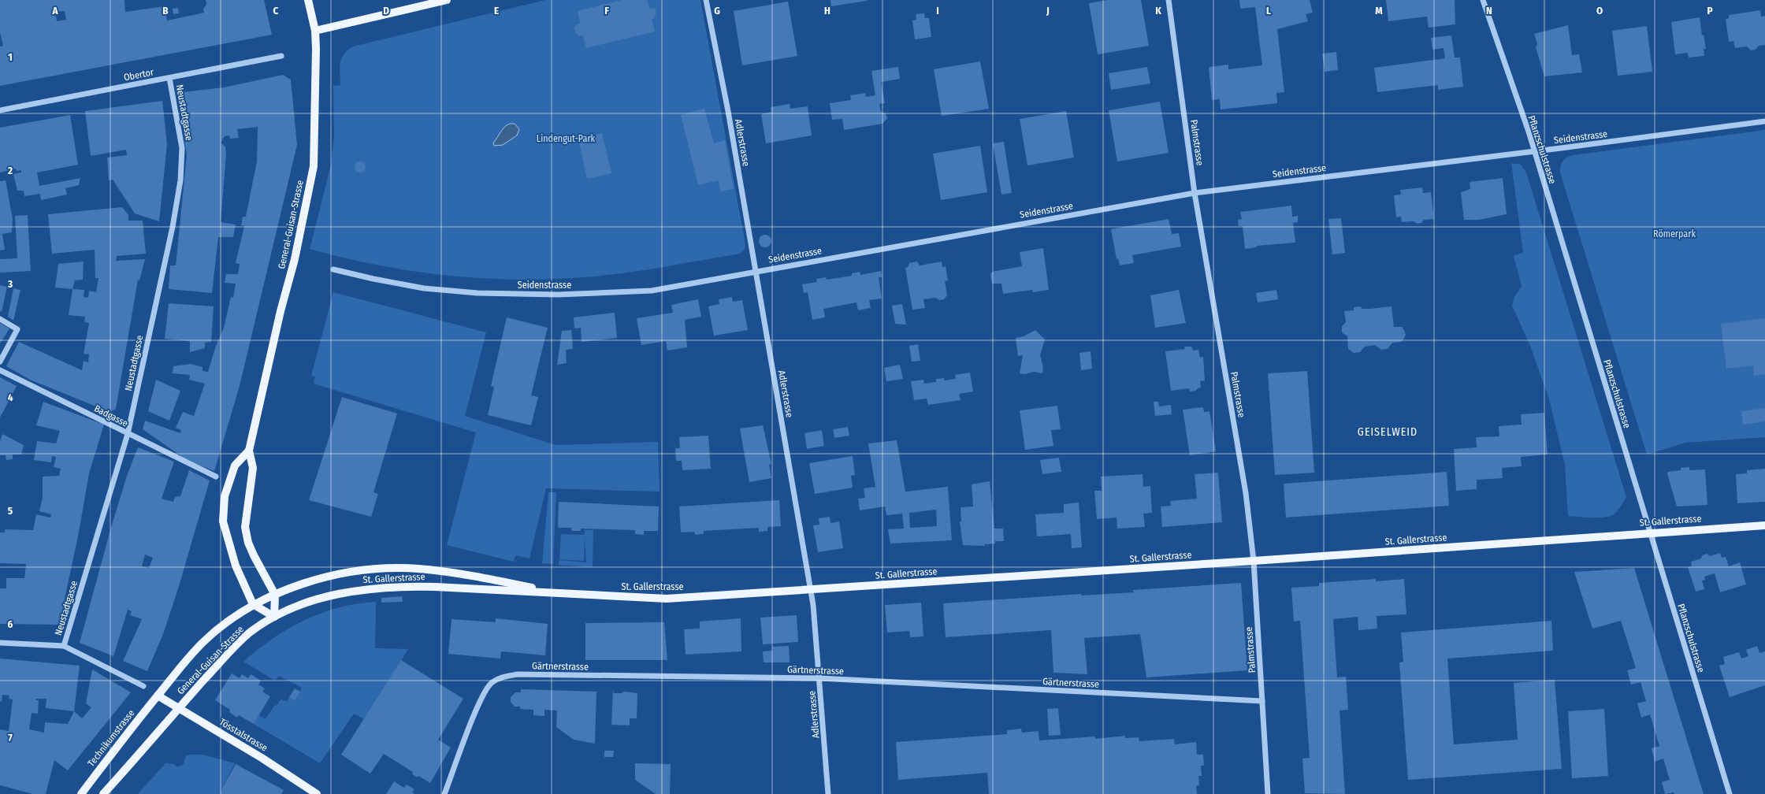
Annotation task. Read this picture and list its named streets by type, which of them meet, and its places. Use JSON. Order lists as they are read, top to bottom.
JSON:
{
  "streets": {
    "main road": [
      "General-Guisan-Strasse",
      "St. Gallerstrasse",
      "Tösstalstrasse",
      "Technikumstrasse"
    ],
    "street": [
      "Obertor",
      "Neustadtgasse",
      "Seidenstrasse",
      "Adlerstrasse",
      "Palmstrasse",
      "Pflanzschulstrasse",
      "Badgasse",
      "Gärtnerstrasse"
    ]
  },
  "crossings": [
    ["Obertor", "Neustadtgasse"],
    ["Neustadtgasse", "Badgasse"],
    ["Seidenstrasse", "Adlerstrasse"],
    ["Seidenstrasse", "Palmstrasse"],
    ["Seidenstrasse", "Pflanzschulstrasse"],
    ["Adlerstrasse", "St. Gallerstrasse"],
    ["Adlerstrasse", "Gärtnerstrasse"],
    ["Palmstrasse", "St. Gallerstrasse"],
    ["Palmstrasse", "Gärtnerstrasse"],
    ["Pflanzschulstrasse", "St. Gallerstrasse"],
    ["General-Guisan-Strasse", "St. Gallerstrasse"],
    ["General-Guisan-Strasse", "Tösstalstrasse"],
    ["General-Guisan-Strasse", "Technikumstrasse"],
    ["Tösstalstrasse", "Technikumstrasse"]
  ],
  "districts": ["GEISELWEID"],
  "parks": ["Lindengut-Park", "Römerpark"],
  "grid": {
    "columns": [
      "A",
      "B",
      "C",
      "D",
      "E",
      "F",
      "G",
      "H",
      "I",
      "J",
      "K",
      "L",
      "M",
      "N",
      "O",
      "P"
    ],
    "rows": [
      "1",
      "2",
      "3",
      "4",
      "5",
      "6",
      "7"
    ]
  }
}
